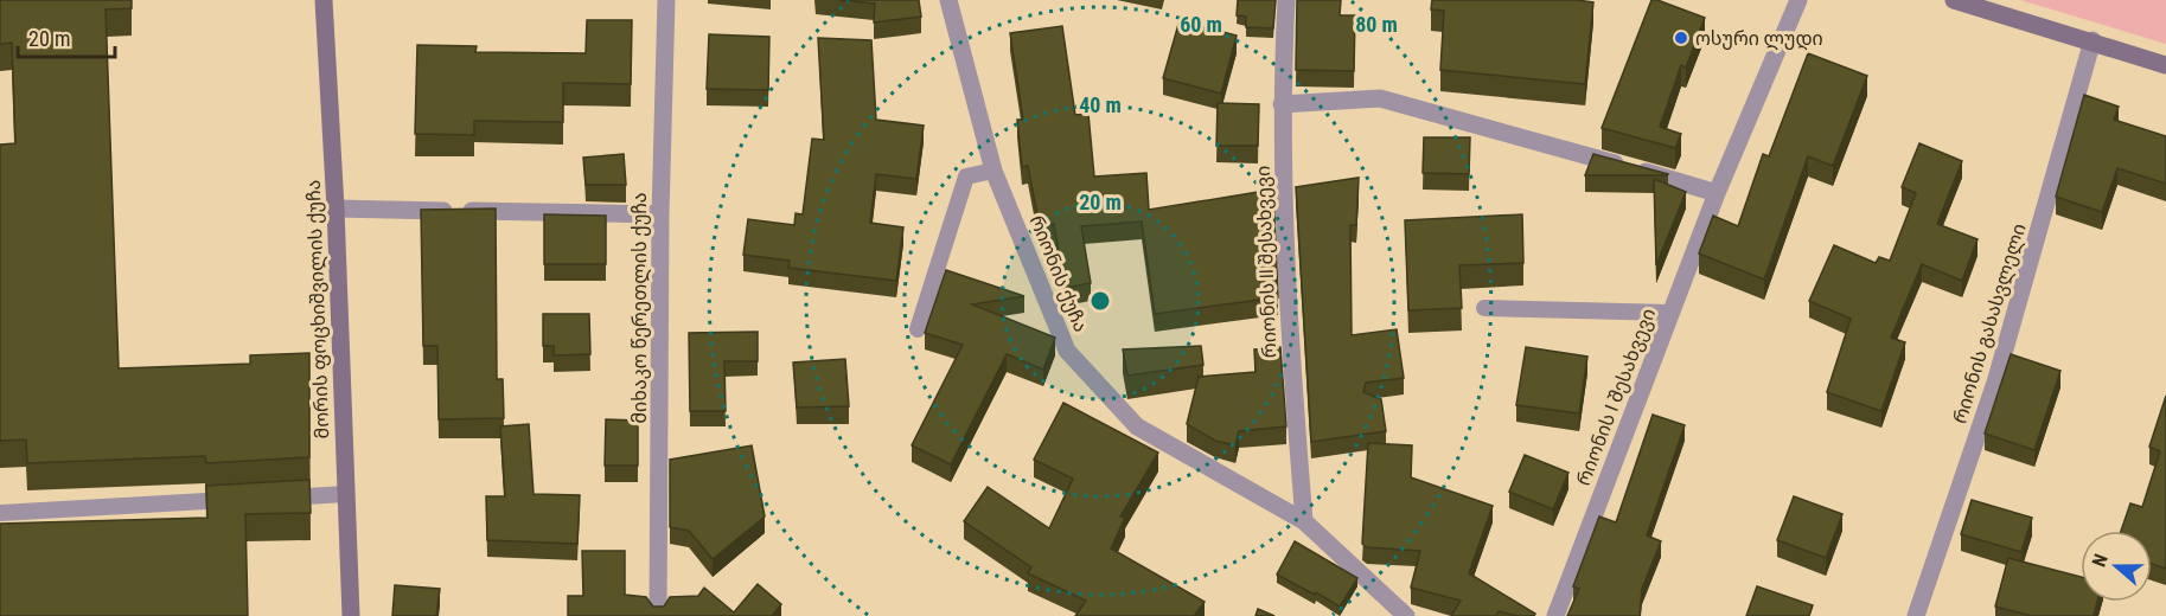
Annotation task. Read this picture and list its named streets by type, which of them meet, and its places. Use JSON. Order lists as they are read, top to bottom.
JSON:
{
  "streets": {
    "main road": ["მორის ფოცხიშვილის ქუჩა"],
    "street": [
      "რიონის II შესახვევი",
      "რიონის ქუჩა",
      "მიხაკო წერეთლის ქუჩა",
      "რიონის გასასვლელი",
      "რიონის I შესახვევი"
    ]
  },
  "crossings": [
    ["რიონის II შესახვევი", "რიონის ქუჩა"]
  ],
  "places": ["ოსური ლუდი"],
  "scale_bar": "20 m",
  "north": "left",
  "rings": [
    "80 m",
    "60 m",
    "40 m",
    "20 m"
  ]
}
